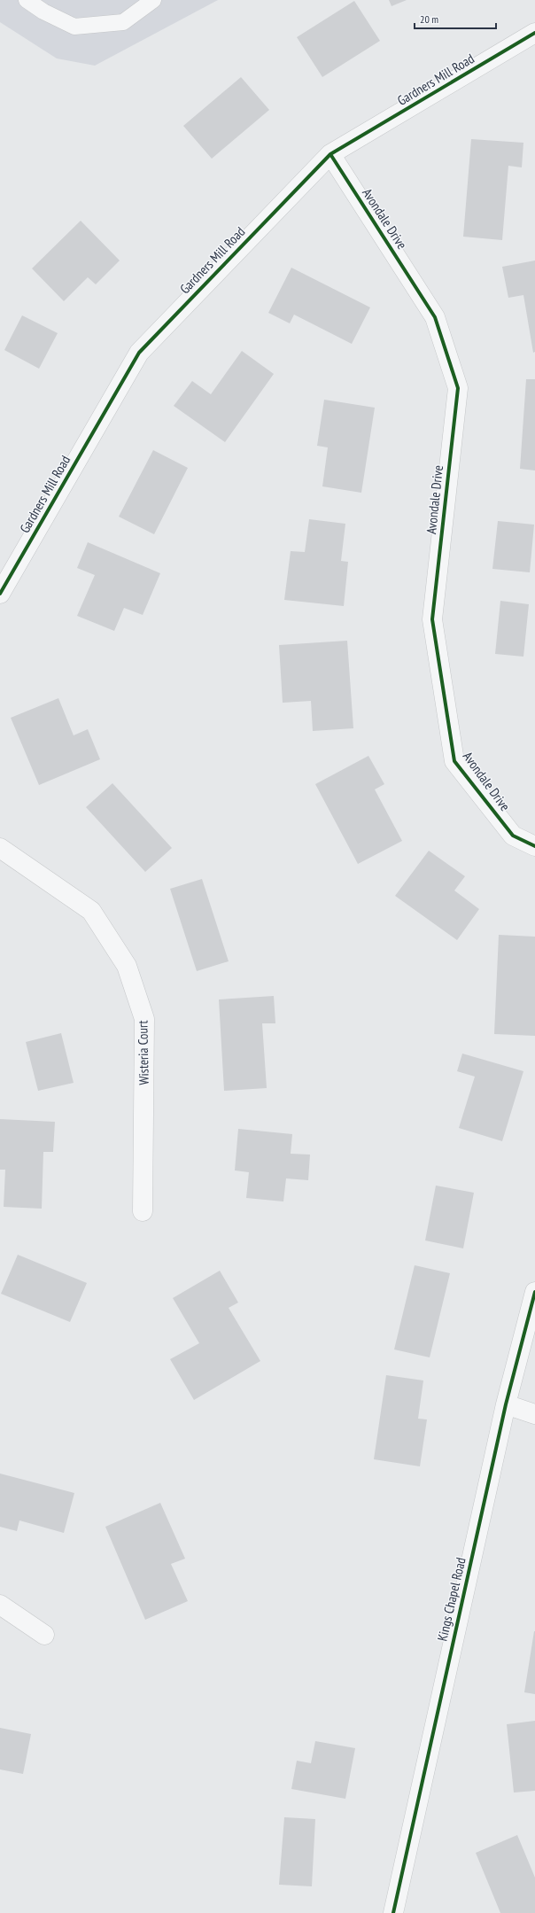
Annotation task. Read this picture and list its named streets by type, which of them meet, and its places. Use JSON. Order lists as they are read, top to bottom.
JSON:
{
  "streets": {
    "street": [
      "Gardners Mill Road",
      "Avondale Drive",
      "Wisteria Court",
      "Kings Chapel Road"
    ]
  },
  "crossings": [
    ["Gardners Mill Road", "Avondale Drive"]
  ],
  "scale_bar": "20 m"
}
